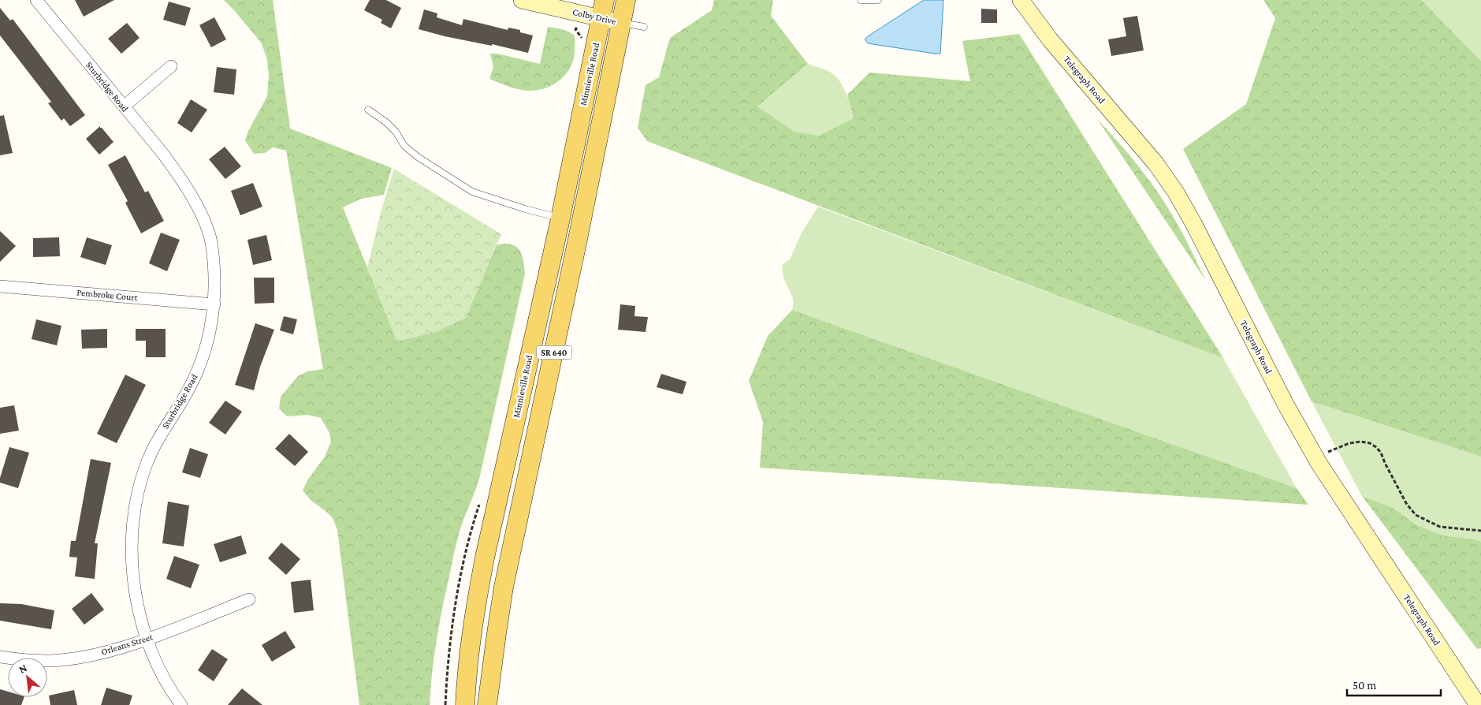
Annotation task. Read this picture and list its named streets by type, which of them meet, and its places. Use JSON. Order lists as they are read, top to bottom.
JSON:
{
  "streets": {
    "main road": [
      "Colby Drive",
      "Minnieville Road",
      "Telegraph Road",
      "SR 640"
    ],
    "street": ["Sturbridge Road", "Pembroke Court", "Orleans Street"]
  },
  "crossings": [
    ["Colby Drive", "Minnieville Road"],
    ["Sturbridge Road", "Pembroke Court"],
    ["Sturbridge Road", "Orleans Street"]
  ],
  "scale_bar": "50 m",
  "north": "top left"
}
